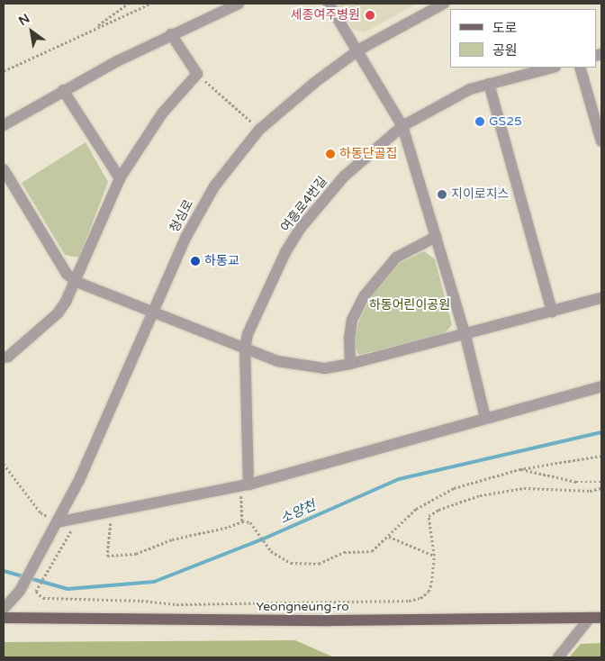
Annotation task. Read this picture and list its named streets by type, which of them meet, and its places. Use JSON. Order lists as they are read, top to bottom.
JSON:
{
  "streets": {
    "main road": ["Yeongneung-ro"],
    "street": ["여흥로4번길", "청심로"]
  },
  "water": ["소양천"],
  "parks": ["하동어린이공원"],
  "places": [
    "세종여주병원",
    "GS25",
    "하동단골집",
    "지이로지스",
    "하동교"
  ],
  "legend": ["도로", "공원"],
  "north": "top left"
}
